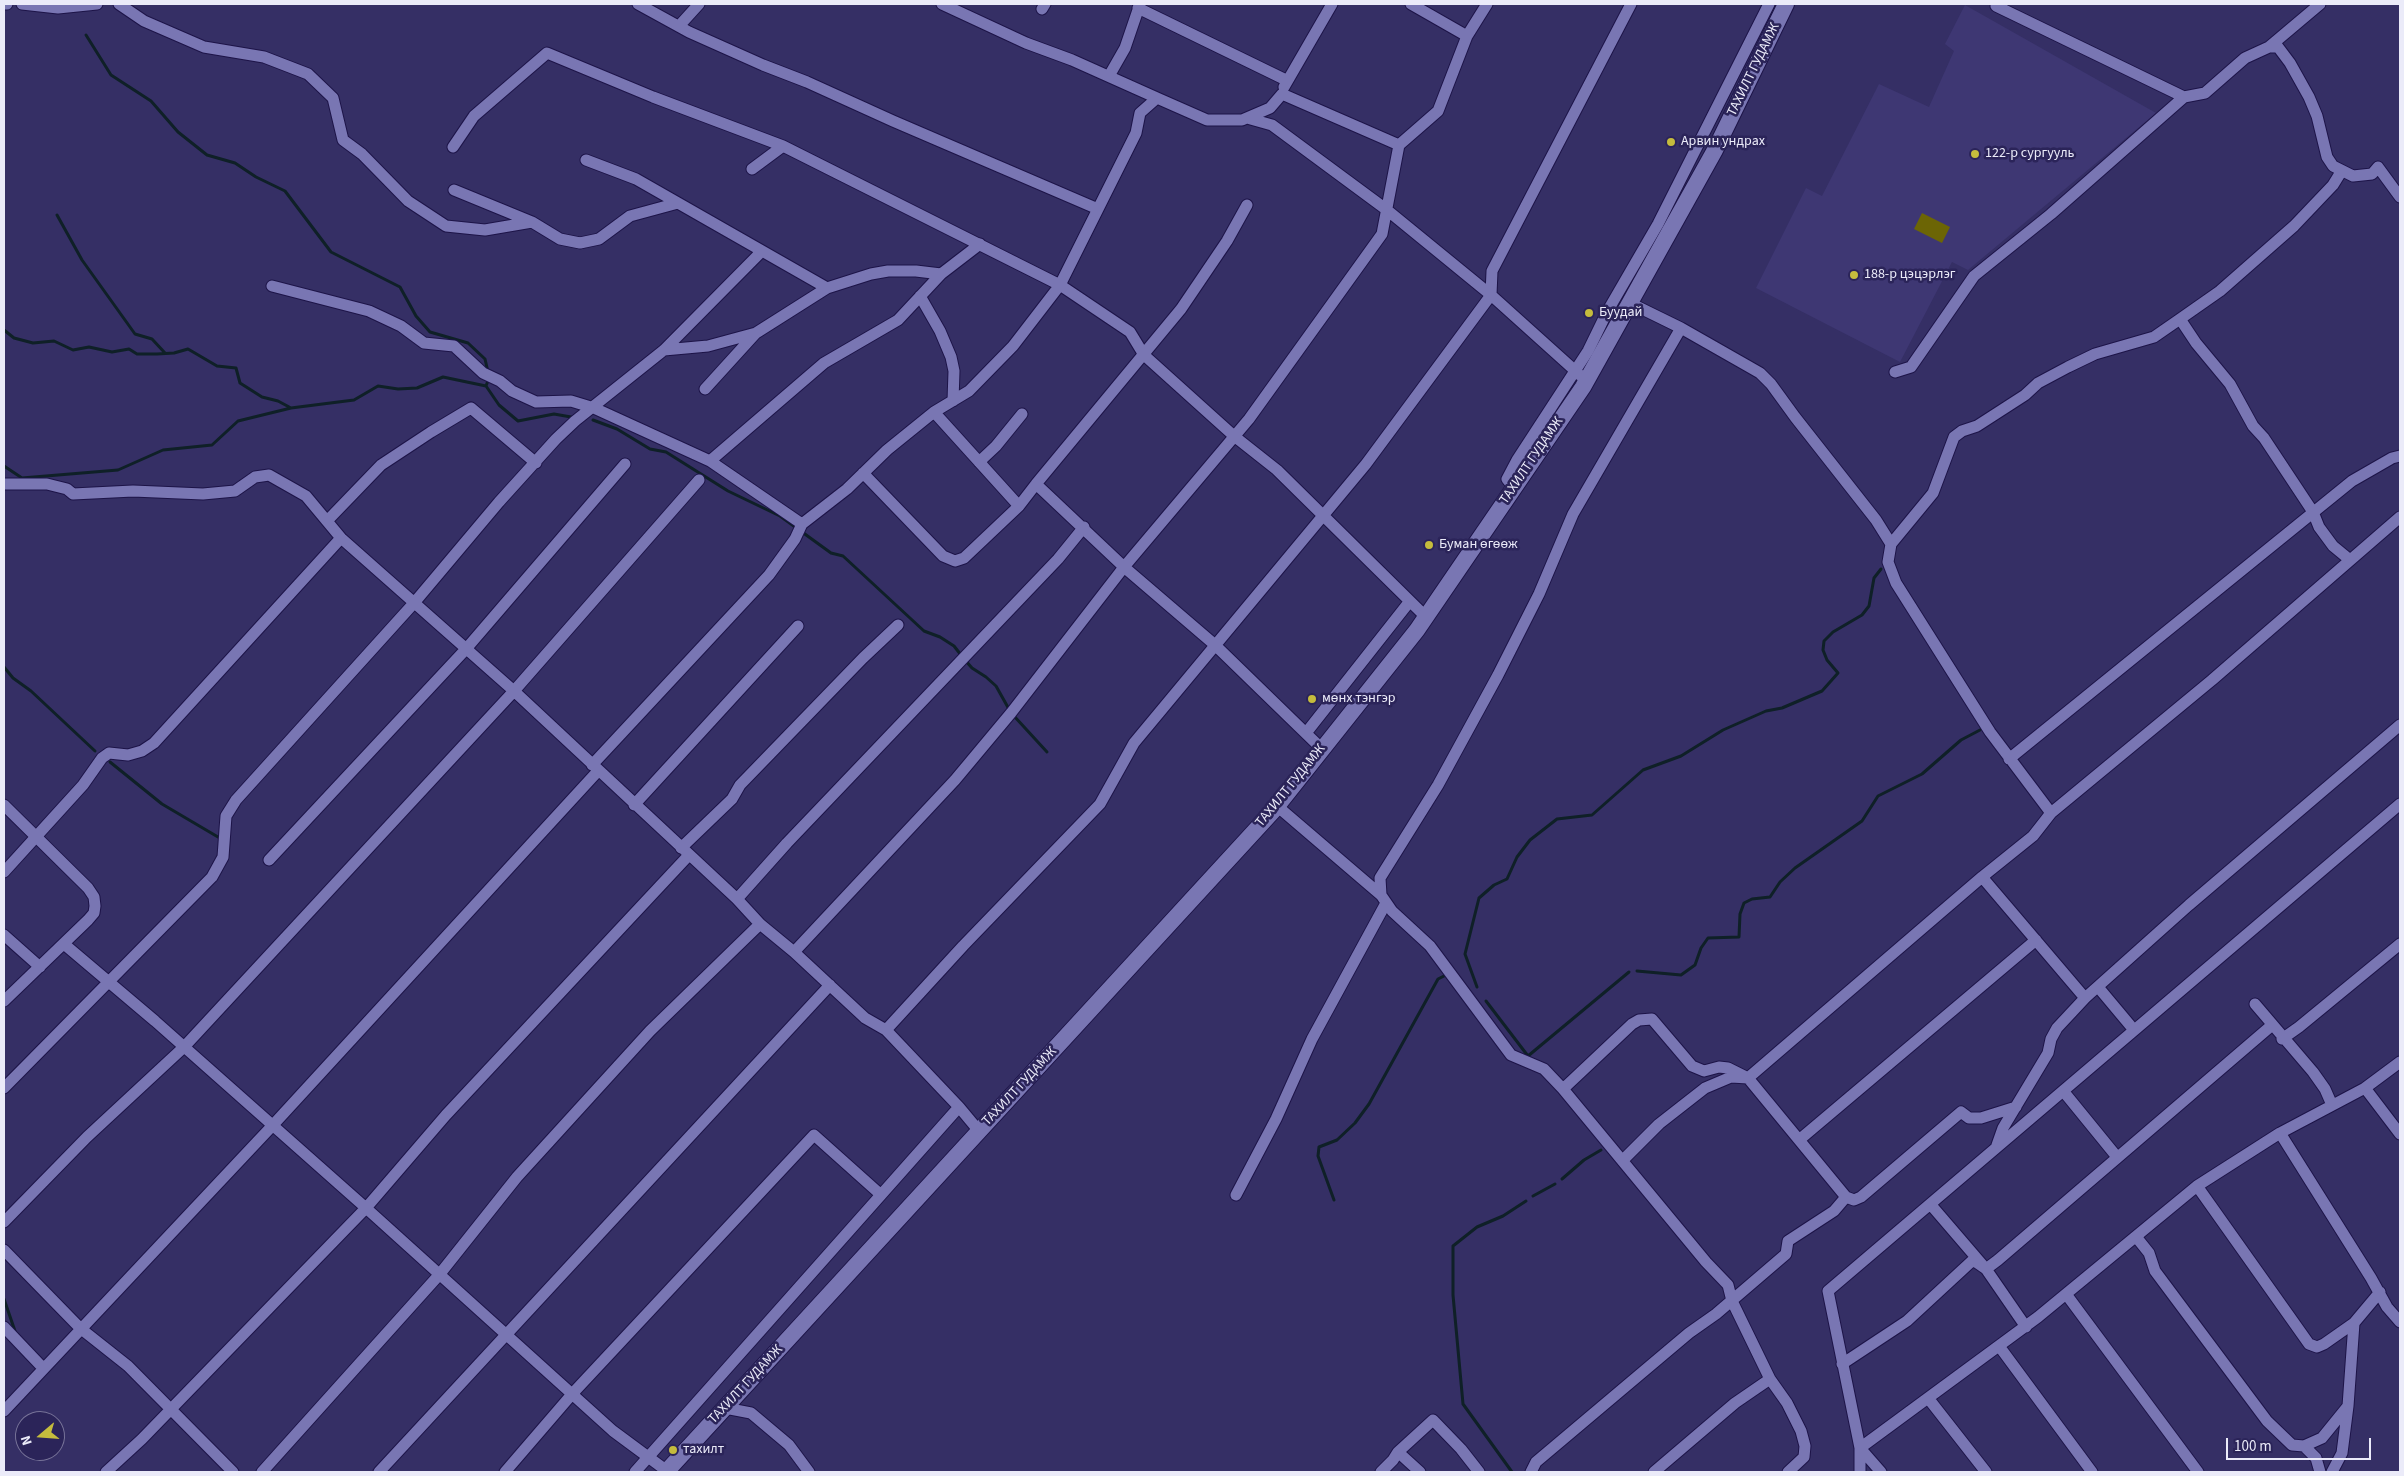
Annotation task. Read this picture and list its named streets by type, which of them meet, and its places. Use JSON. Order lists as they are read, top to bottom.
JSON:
{
  "streets": {
    "main road": ["ТАХИЛТ ГУДАМЖ"]
  },
  "places": [
    "Арвин ундрах",
    "122-р сургууль",
    "188-р цэцэрлэг",
    "Буудай",
    "Буман өгөөж",
    "мөнх тэнгэр",
    "тахилт"
  ],
  "scale_bar": "100 m",
  "north": "left"
}
